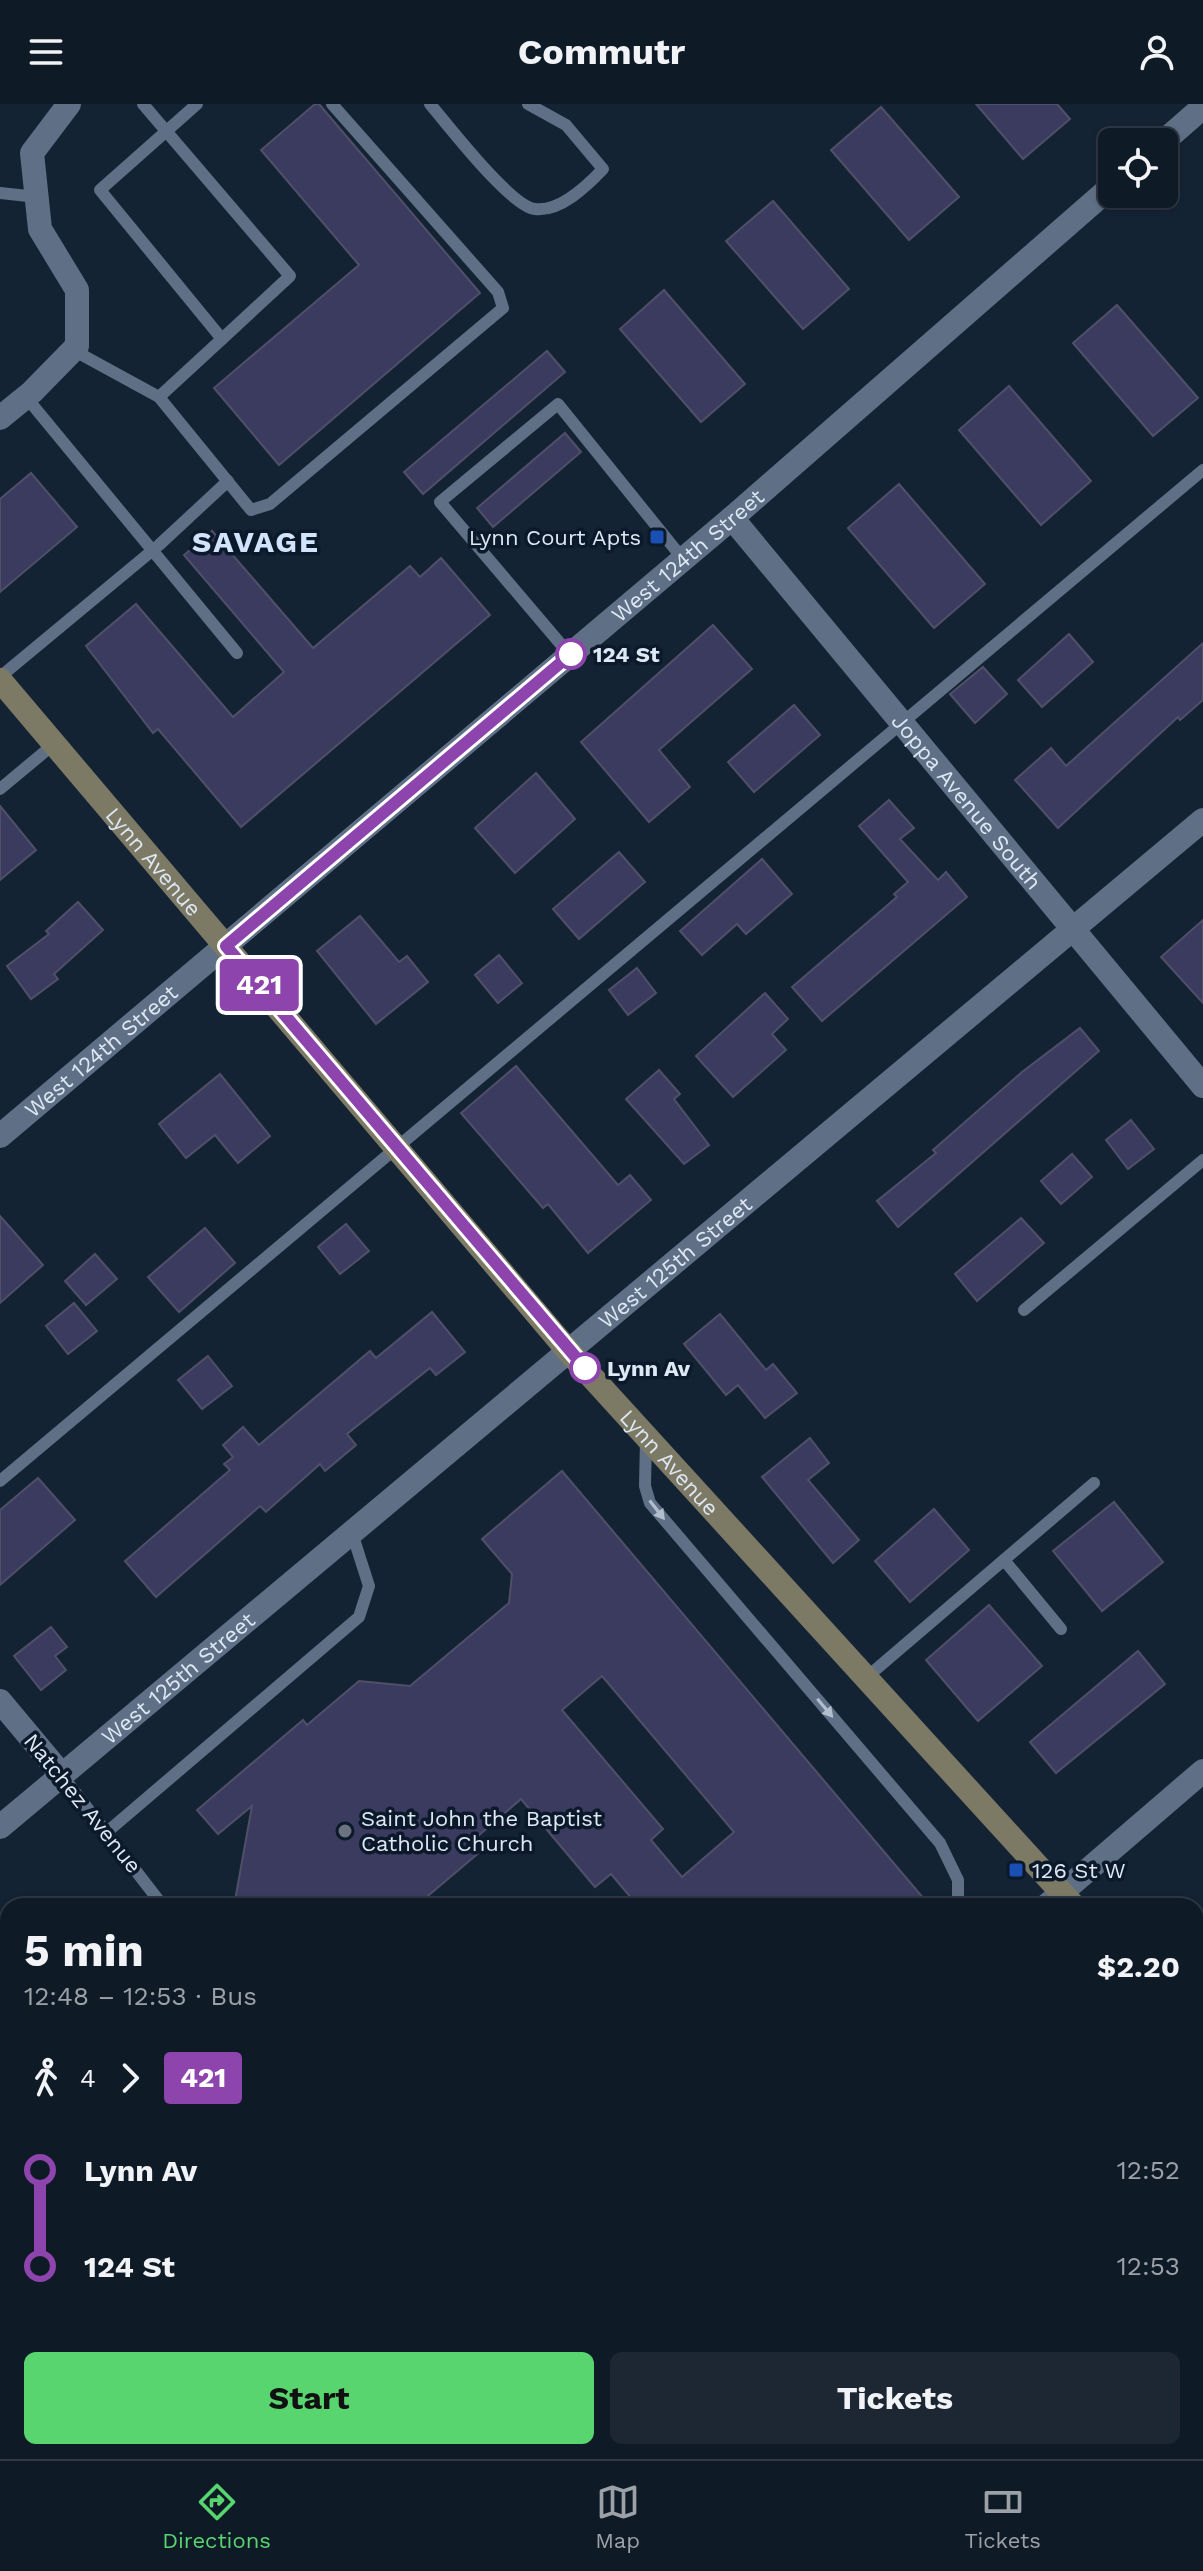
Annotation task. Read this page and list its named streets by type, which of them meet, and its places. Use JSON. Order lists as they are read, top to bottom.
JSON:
{
  "streets": {
    "main road": ["Lynn Avenue"],
    "street": [
      "West 124th Street",
      "Joppa Avenue South",
      "West 125th Street",
      "Natchez Avenue"
    ]
  },
  "crossings": [
    ["West 124th Street", "Joppa Avenue South"],
    ["West 124th Street", "Lynn Avenue"],
    ["Joppa Avenue South", "West 125th Street"],
    ["Lynn Avenue", "West 125th Street"],
    ["West 125th Street", "Natchez Avenue"]
  ],
  "districts": ["SAVAGE"],
  "places": {
    "transit": ["Lynn Court Apts", "126 St W"],
    "other": ["124 St", "Lynn Av", "Saint John the Baptist Catholic Church"]
  },
  "lines": ["bus line 421"],
  "page": {
    "header": "Commutr",
    "on_map": "421",
    "heading": ["5 min", "12:48 – 12:53 · Bus", "$2.20"],
    "legs": ["4", "421"],
    "list": [
      {
        "name": "Lynn Av",
        "value": "12:52"
      },
      {
        "name": "124 St",
        "value": "12:53"
      }
    ],
    "buttons": ["Start", "Tickets"],
    "tabs": ["Directions", "Map", "Tickets"]
  }
}
